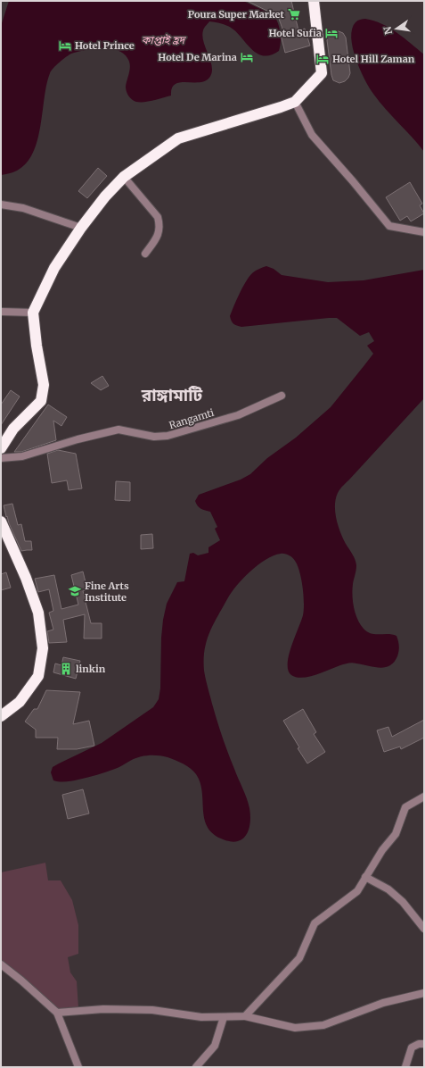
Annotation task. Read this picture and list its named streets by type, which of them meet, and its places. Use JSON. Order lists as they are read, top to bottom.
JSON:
{
  "streets": {
    "street": ["Rangamti"]
  },
  "districts": ["রাঙ্গামাটি"],
  "water": ["কাপ্তাই হ্রদ"],
  "places": {
    "supermarket": ["Poura Super Market"],
    "hotel": [
      "Hotel Sufia",
      "Hotel Prince",
      "Hotel De Marina",
      "Hotel Hill Zaman"
    ],
    "school or university": ["Fine Arts Institute"],
    "building": ["linkin"]
  },
  "north": "left"
}
